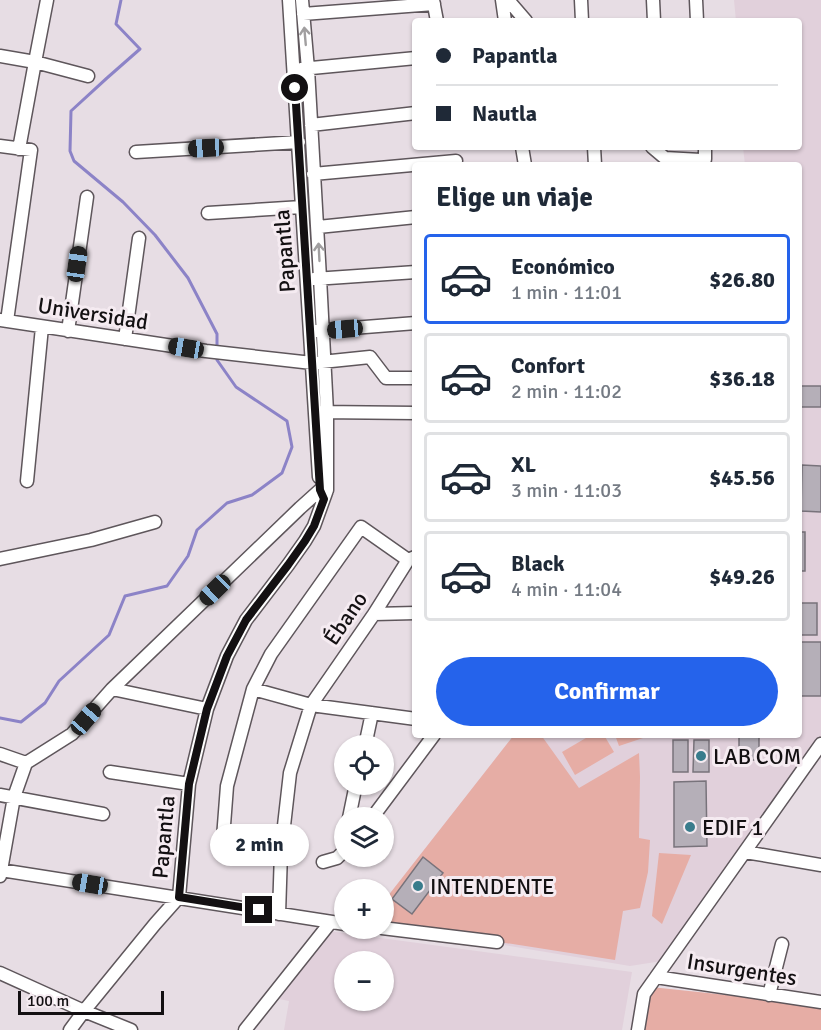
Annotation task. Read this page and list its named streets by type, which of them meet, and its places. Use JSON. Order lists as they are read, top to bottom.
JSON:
{
  "streets": {
    "street": [
      "Papantla",
      "Universidad",
      "Ébano",
      "Insurgentes"
    ]
  },
  "crossings": [
    ["Papantla", "Universidad"]
  ],
  "places": ["LAB COM", "EDIF 1", "INTENDENTE"],
  "scale_bar": "100 m",
  "page": {
    "banner": ["Papantla", "Nautla"],
    "heading": "Elige un viaje",
    "list": [
      {
        "name": "Económico",
        "note": "1 min · 11:01",
        "value": "$26.80"
      },
      {
        "name": "Confort",
        "note": "2 min · 11:02",
        "value": "$36.18"
      },
      {
        "name": "XL",
        "note": "3 min · 11:03",
        "value": "$45.56"
      },
      {
        "name": "Black",
        "note": "4 min · 11:04",
        "value": "$49.26"
      }
    ],
    "buttons": "Confirmar",
    "map_buttons": ["+", "−"],
    "bubble": "2 min",
    "scale": "100 m"
  }
}
